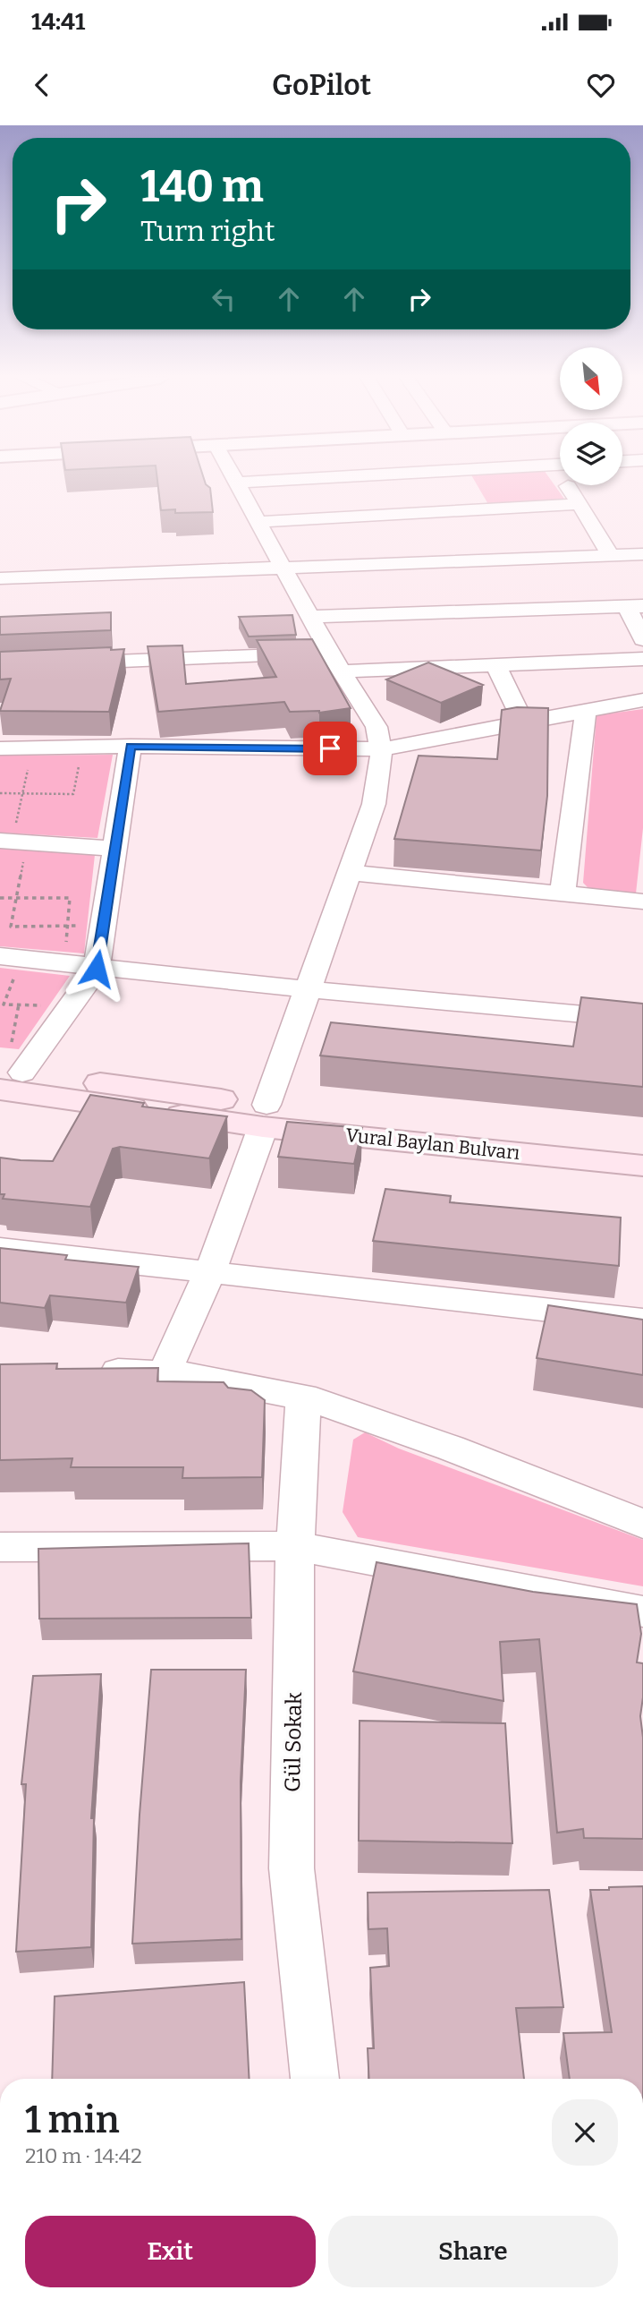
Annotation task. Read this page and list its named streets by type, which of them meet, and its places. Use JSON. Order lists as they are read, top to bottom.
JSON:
{
  "streets": {
    "main road": ["Vural Baylan Bulvarı"],
    "street": ["Gül Sokak"]
  },
  "north": "bottom right",
  "page": {
    "status": "14:41",
    "header": "GoPilot",
    "turn": ["140 m", "Turn right"],
    "heading": ["1 min", "210 m · 14:42"],
    "buttons": ["Exit", "Share"]
  }
}
